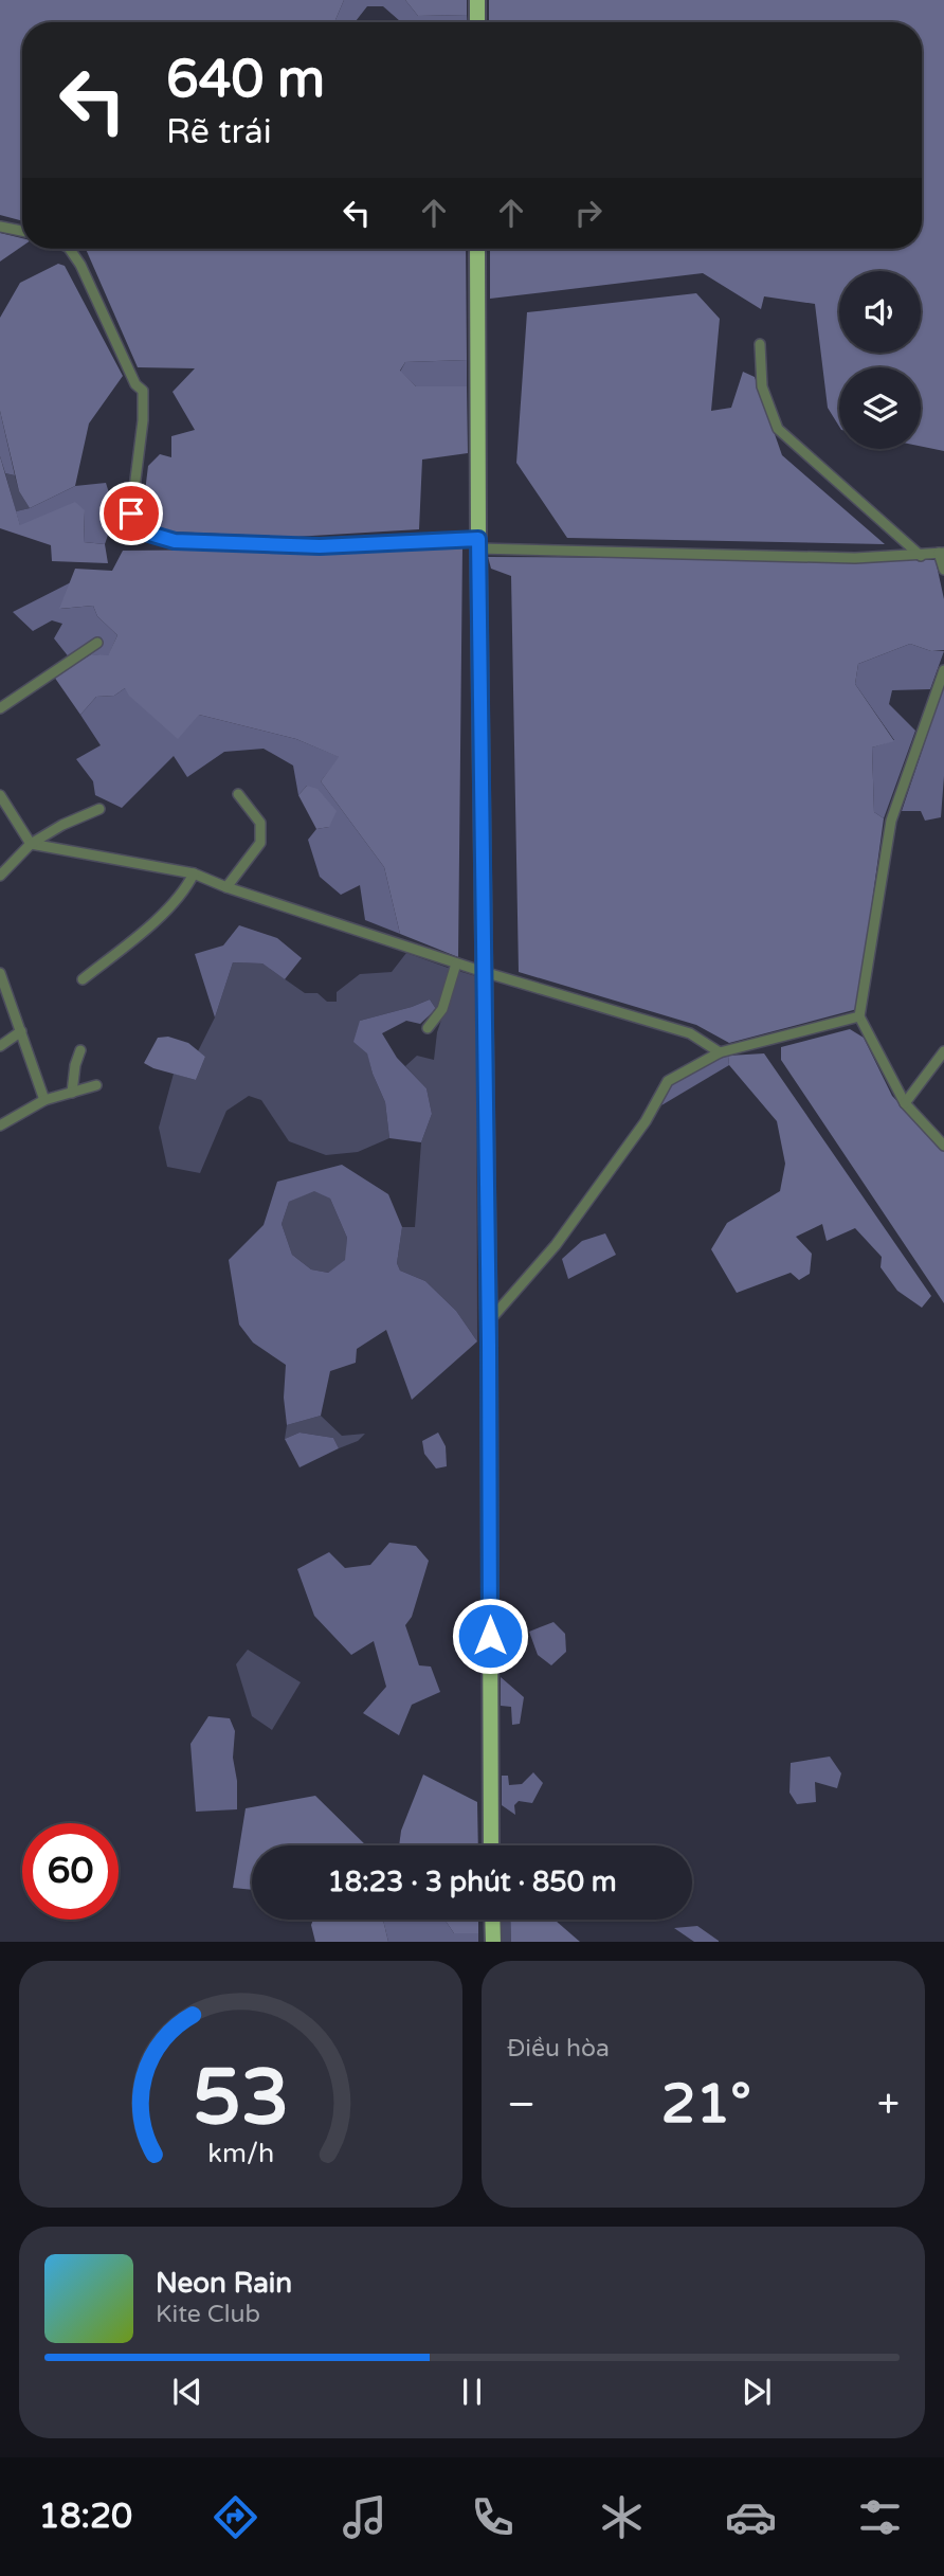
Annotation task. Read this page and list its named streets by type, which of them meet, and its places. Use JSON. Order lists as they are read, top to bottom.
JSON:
{
  "page": {
    "turn": ["640 m", "Rẽ trái"],
    "limit": "60",
    "trip": "18:23 · 3 phút · 850 m",
    "tile": "Điều hòa",
    "heat": ["−", "21°", "+"],
    "song": ["Neon Rain", "Kite Club"],
    "tabs": "18:20",
    "gauge": ["53", "km/h"]
  }
}
